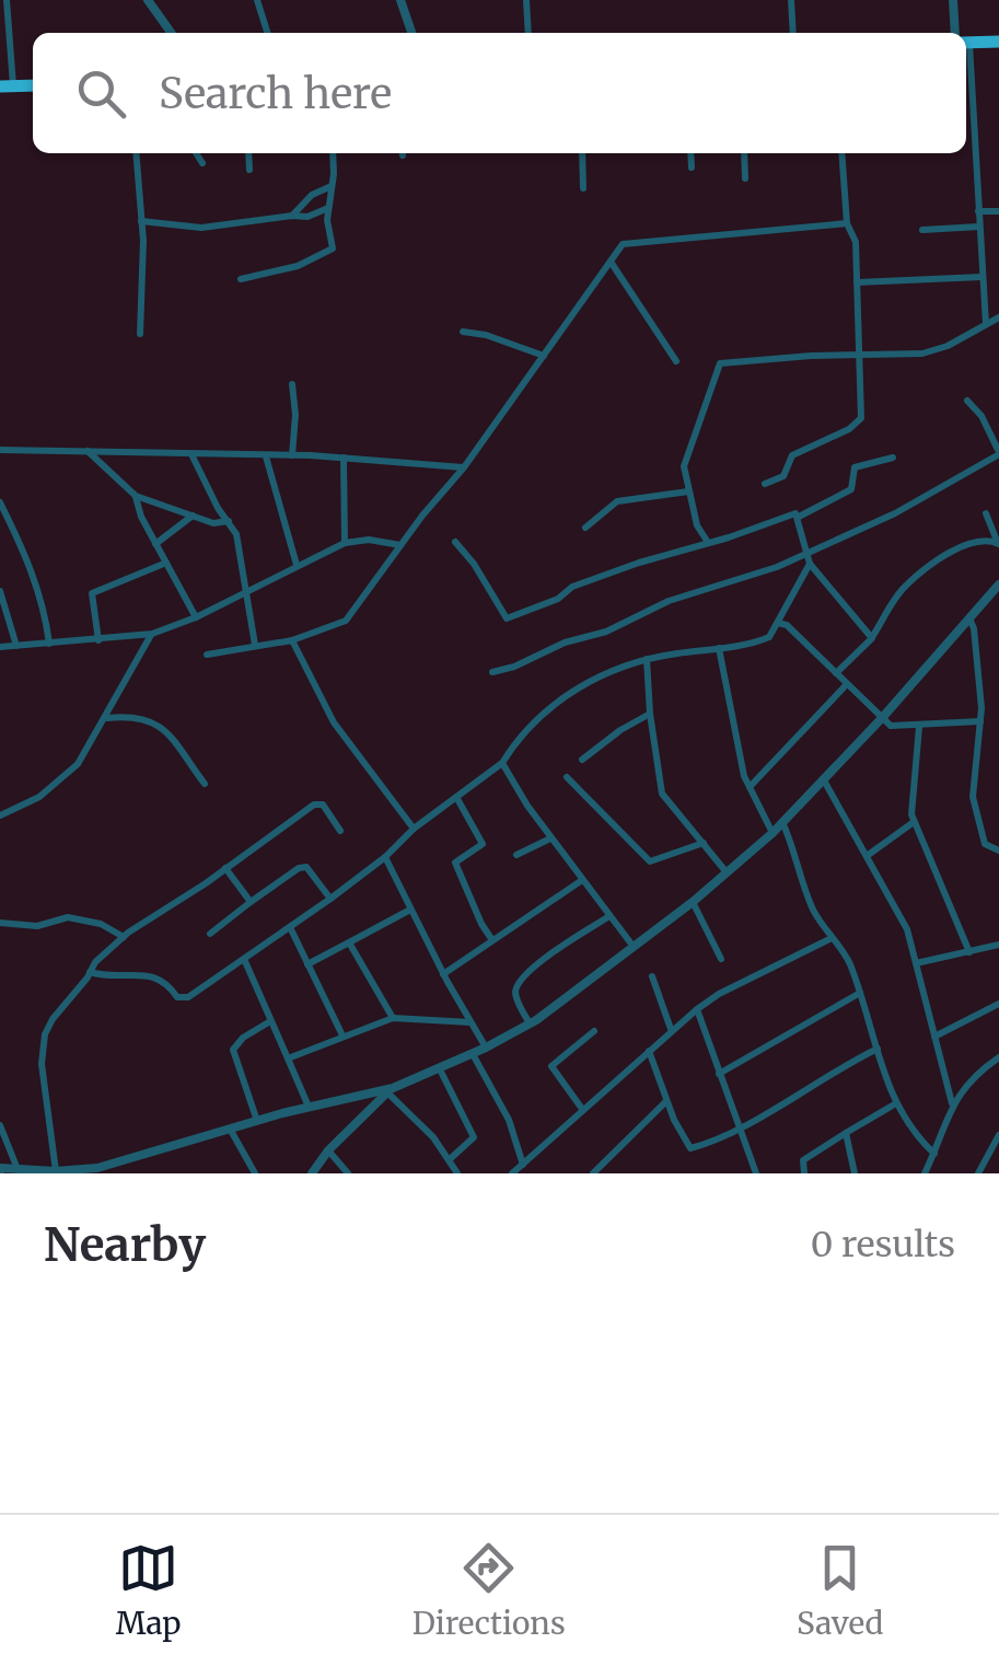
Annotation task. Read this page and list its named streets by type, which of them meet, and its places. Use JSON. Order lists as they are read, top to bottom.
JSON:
{
  "page": {
    "search": "Search here",
    "heading": ["Nearby", "0 results"],
    "nav": ["Map", "Directions", "Saved"]
  }
}
